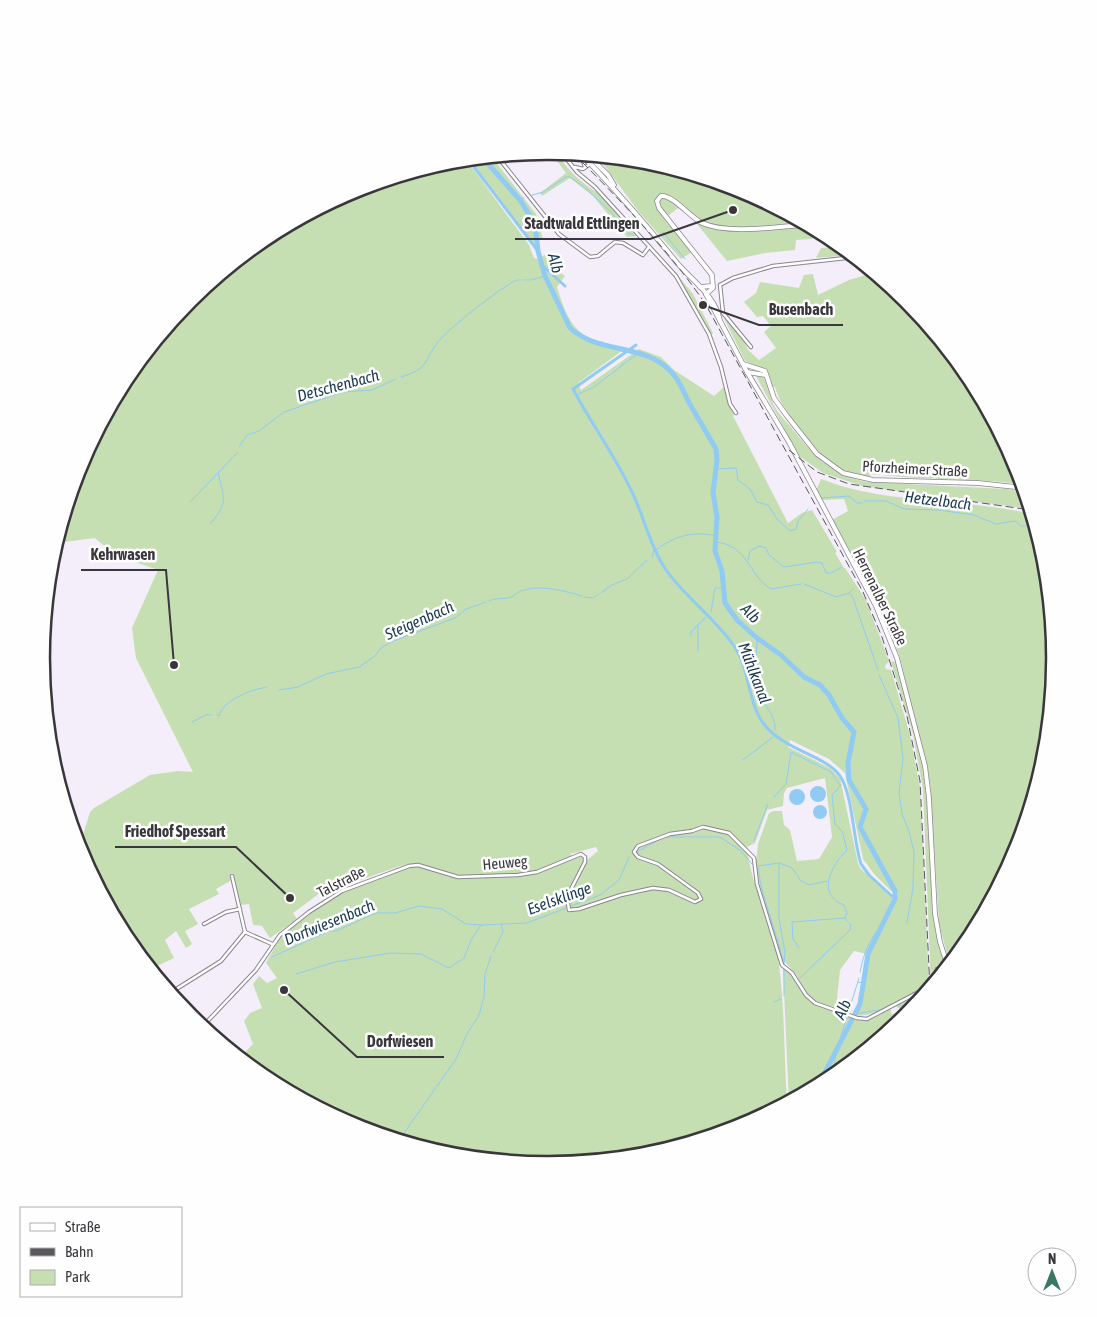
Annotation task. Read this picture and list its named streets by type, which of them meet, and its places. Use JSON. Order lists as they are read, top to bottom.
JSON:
{
  "streets": {
    "main road": ["Pforzheimer Straße", "Herrenalber Straße"],
    "street": ["Heuweg", "Talstraße"]
  },
  "crossings": [
    ["Heuweg", "Talstraße"]
  ],
  "water": [
    "Alb",
    "Detschenbach",
    "Hetzelbach",
    "Steigenbach",
    "Mühlkanal",
    "Eselsklinge",
    "Dorfwiesenbach"
  ],
  "places": [
    "Stadtwald Ettlingen",
    "Busenbach",
    "Kehrwasen",
    "Friedhof Spessart",
    "Dorfwiesen"
  ],
  "legend": ["Straße", "Bahn", "Park"],
  "north": "top"
}
